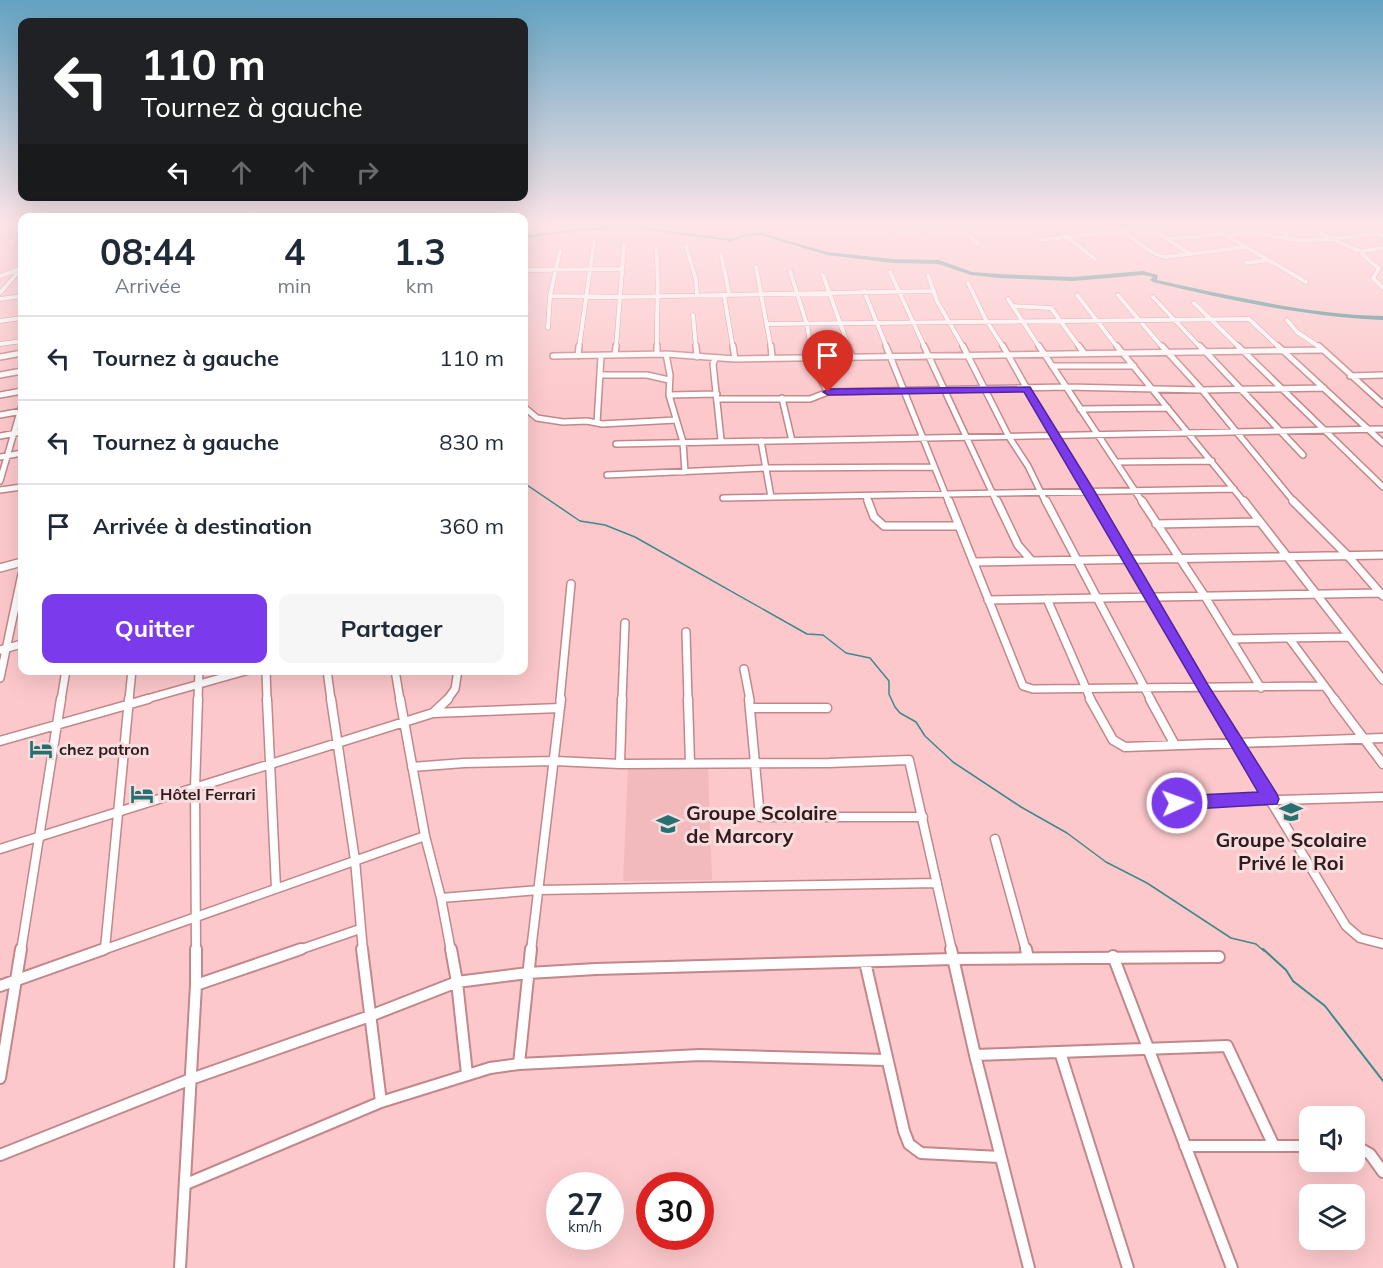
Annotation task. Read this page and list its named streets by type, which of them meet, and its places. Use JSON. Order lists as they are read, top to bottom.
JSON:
{
  "places": {
    "hotel": ["chez patron", "Hôtel Ferrari"],
    "school or university": ["Groupe Scolaire Privé le Roi", "Groupe Scolaire de Marcory"]
  },
  "page": {
    "turn": ["110 m", "Tournez à gauche"],
    "eta": [
      "08:44",
      "Arrivée",
      "4",
      "min",
      "1.3",
      "km"
    ],
    "list": [
      {
        "name": "Tournez à gauche",
        "value": "110 m"
      },
      {
        "name": "Tournez à gauche",
        "value": "830 m"
      },
      {
        "name": "Arrivée à destination",
        "value": "360 m"
      }
    ],
    "buttons": ["Quitter", "Partager"],
    "speed": "27 km/h",
    "limit": "30"
  }
}
